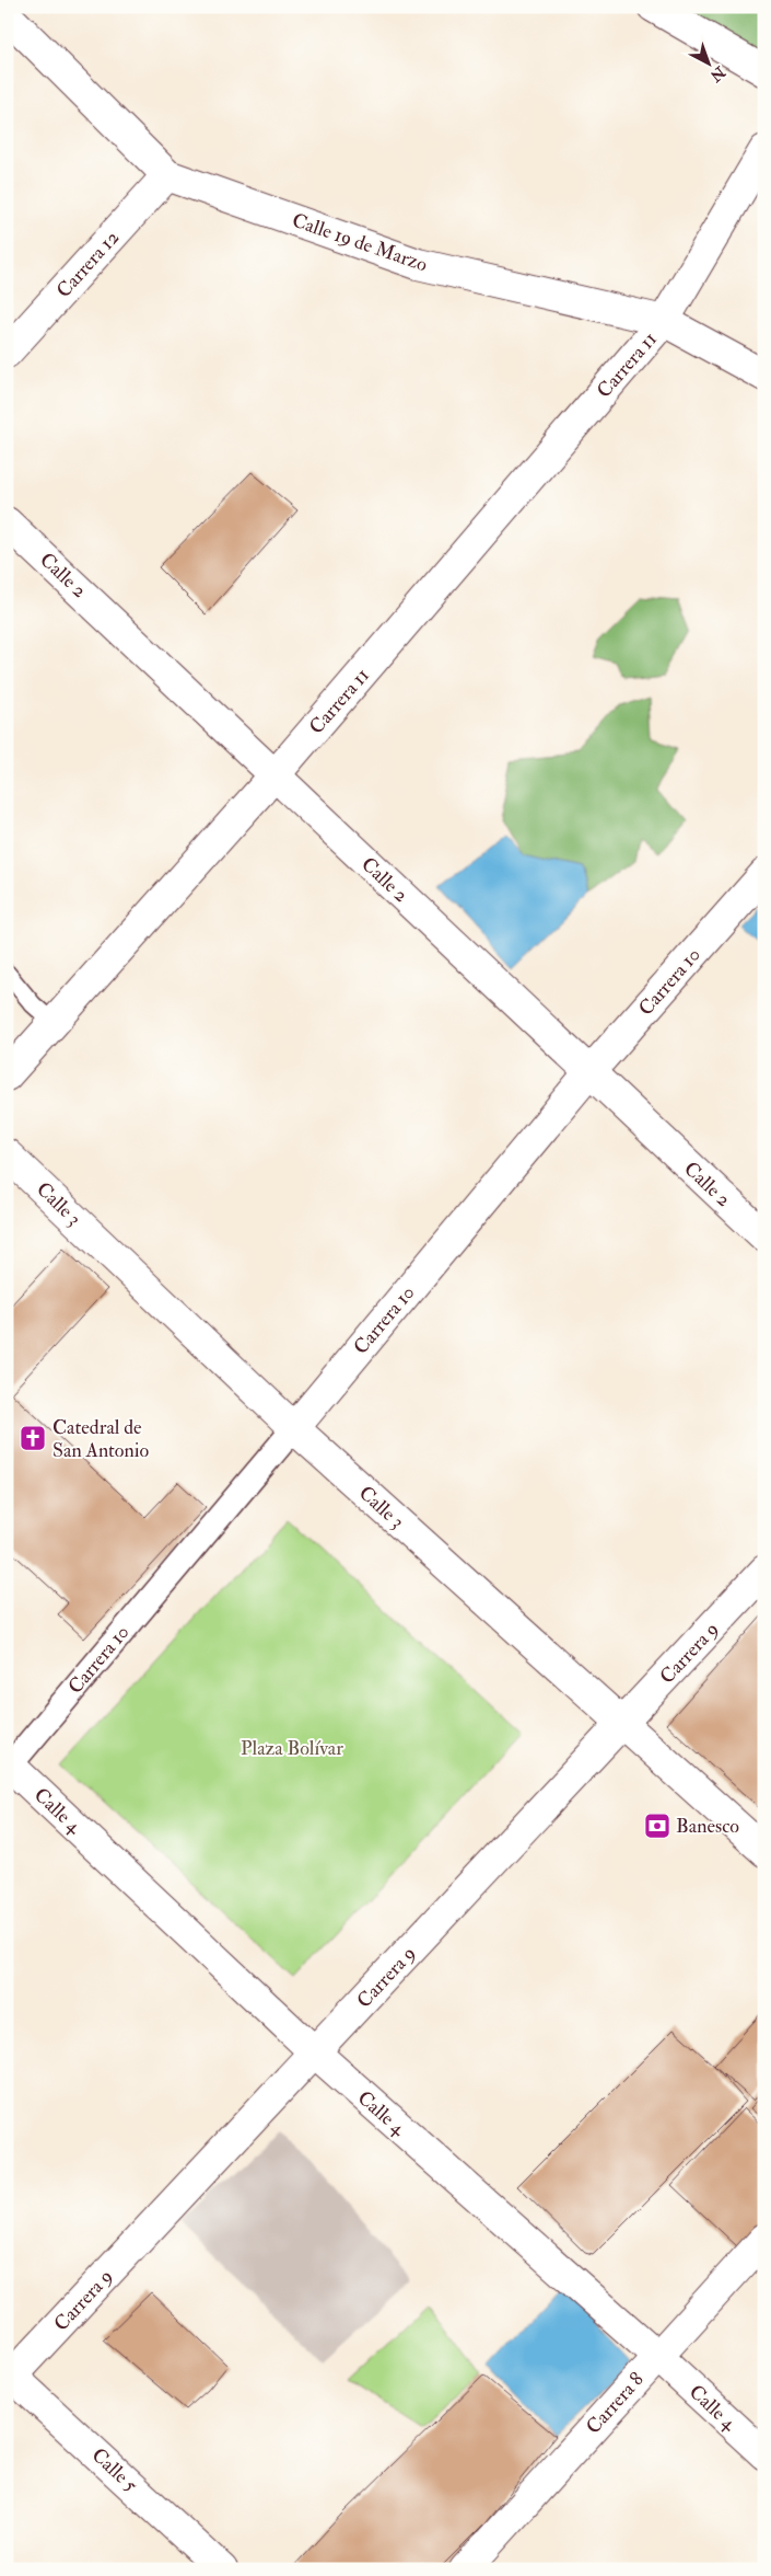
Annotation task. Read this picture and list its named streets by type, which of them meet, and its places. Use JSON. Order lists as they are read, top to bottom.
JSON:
{
  "streets": {
    "street": [
      "Calle 19 de Marzo",
      "Carrera 12",
      "Carrera 11",
      "Calle 2",
      "Carrera 10",
      "Calle 3",
      "Carrera 9",
      "Calle 4",
      "Carrera 8",
      "Calle 5"
    ]
  },
  "crossings": [
    ["Calle 19 de Marzo", "Carrera 12"],
    ["Calle 19 de Marzo", "Carrera 11"],
    ["Carrera 11", "Calle 2"],
    ["Calle 2", "Carrera 10"],
    ["Carrera 10", "Calle 3"],
    ["Carrera 10", "Calle 4"],
    ["Calle 3", "Carrera 9"],
    ["Carrera 9", "Calle 4"],
    ["Carrera 9", "Calle 5"],
    ["Calle 4", "Carrera 8"]
  ],
  "parks": ["Plaza Bolívar"],
  "places": {
    "church": ["Catedral de San Antonio"],
    "bank": ["Banesco"]
  },
  "north": "bottom right"
}
